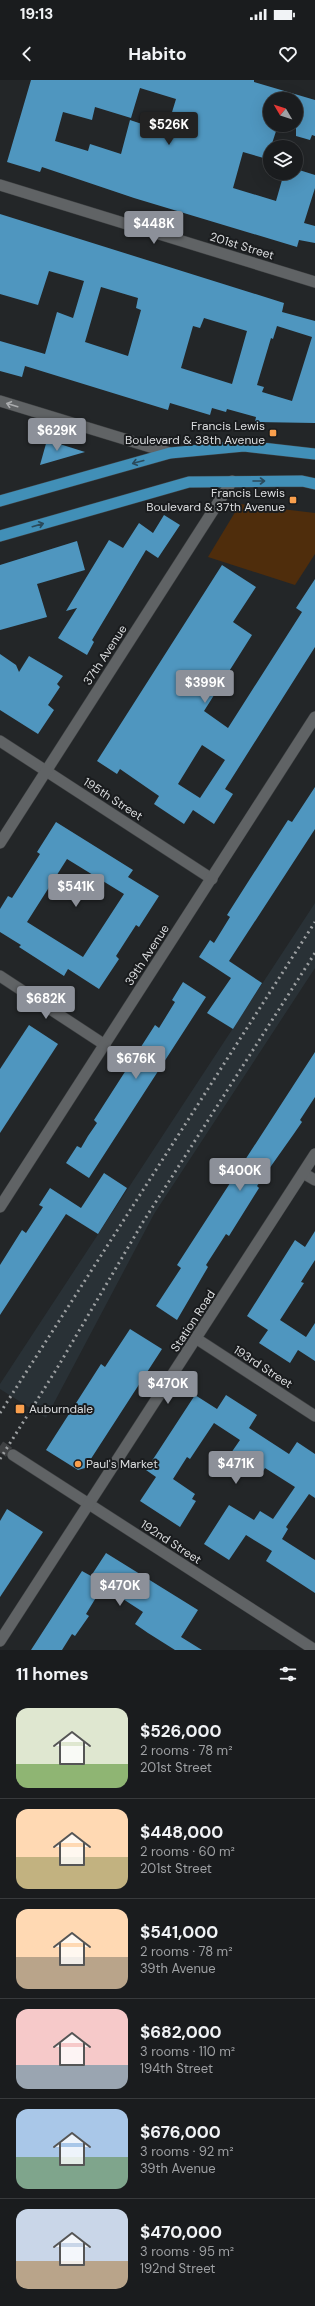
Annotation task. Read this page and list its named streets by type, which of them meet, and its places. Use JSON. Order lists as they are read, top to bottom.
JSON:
{
  "streets": {
    "street": [
      "201st Street",
      "37th Avenue",
      "195th Street",
      "39th Avenue",
      "Station Road",
      "193rd Street",
      "192nd Street"
    ]
  },
  "crossings": [
    ["37th Avenue", "195th Street"],
    ["195th Street", "39th Avenue"],
    ["Station Road", "193rd Street"],
    ["Station Road", "192nd Street"]
  ],
  "places": {
    "transit": ["Francis Lewis Boulevard & 38th Avenue", "Francis Lewis Boulevard & 37th Avenue", "Auburndale"],
    "other": ["Paul's Market"]
  },
  "north": "top left",
  "page": {
    "status": "19:13",
    "header": "Habito",
    "price": [
      "$526K",
      "$448K",
      "$629K",
      "$399K",
      "$541K",
      "$682K",
      "$676K",
      "$400K",
      "$470K",
      "$471K",
      "$470K"
    ],
    "heading": "11 homes",
    "list": [
      {
        "name": "$526,000",
        "note": "2 rooms · 78 m² · 201st Street"
      },
      {
        "name": "$448,000",
        "note": "2 rooms · 60 m² · 201st Street"
      },
      {
        "name": "$541,000",
        "note": "2 rooms · 78 m² · 39th Avenue"
      },
      {
        "name": "$682,000",
        "note": "3 rooms · 110 m² · 194th Street"
      },
      {
        "name": "$676,000",
        "note": "3 rooms · 92 m² · 39th Avenue"
      },
      {
        "name": "$470,000",
        "note": "3 rooms · 95 m² · 192nd Street"
      }
    ]
  }
}
